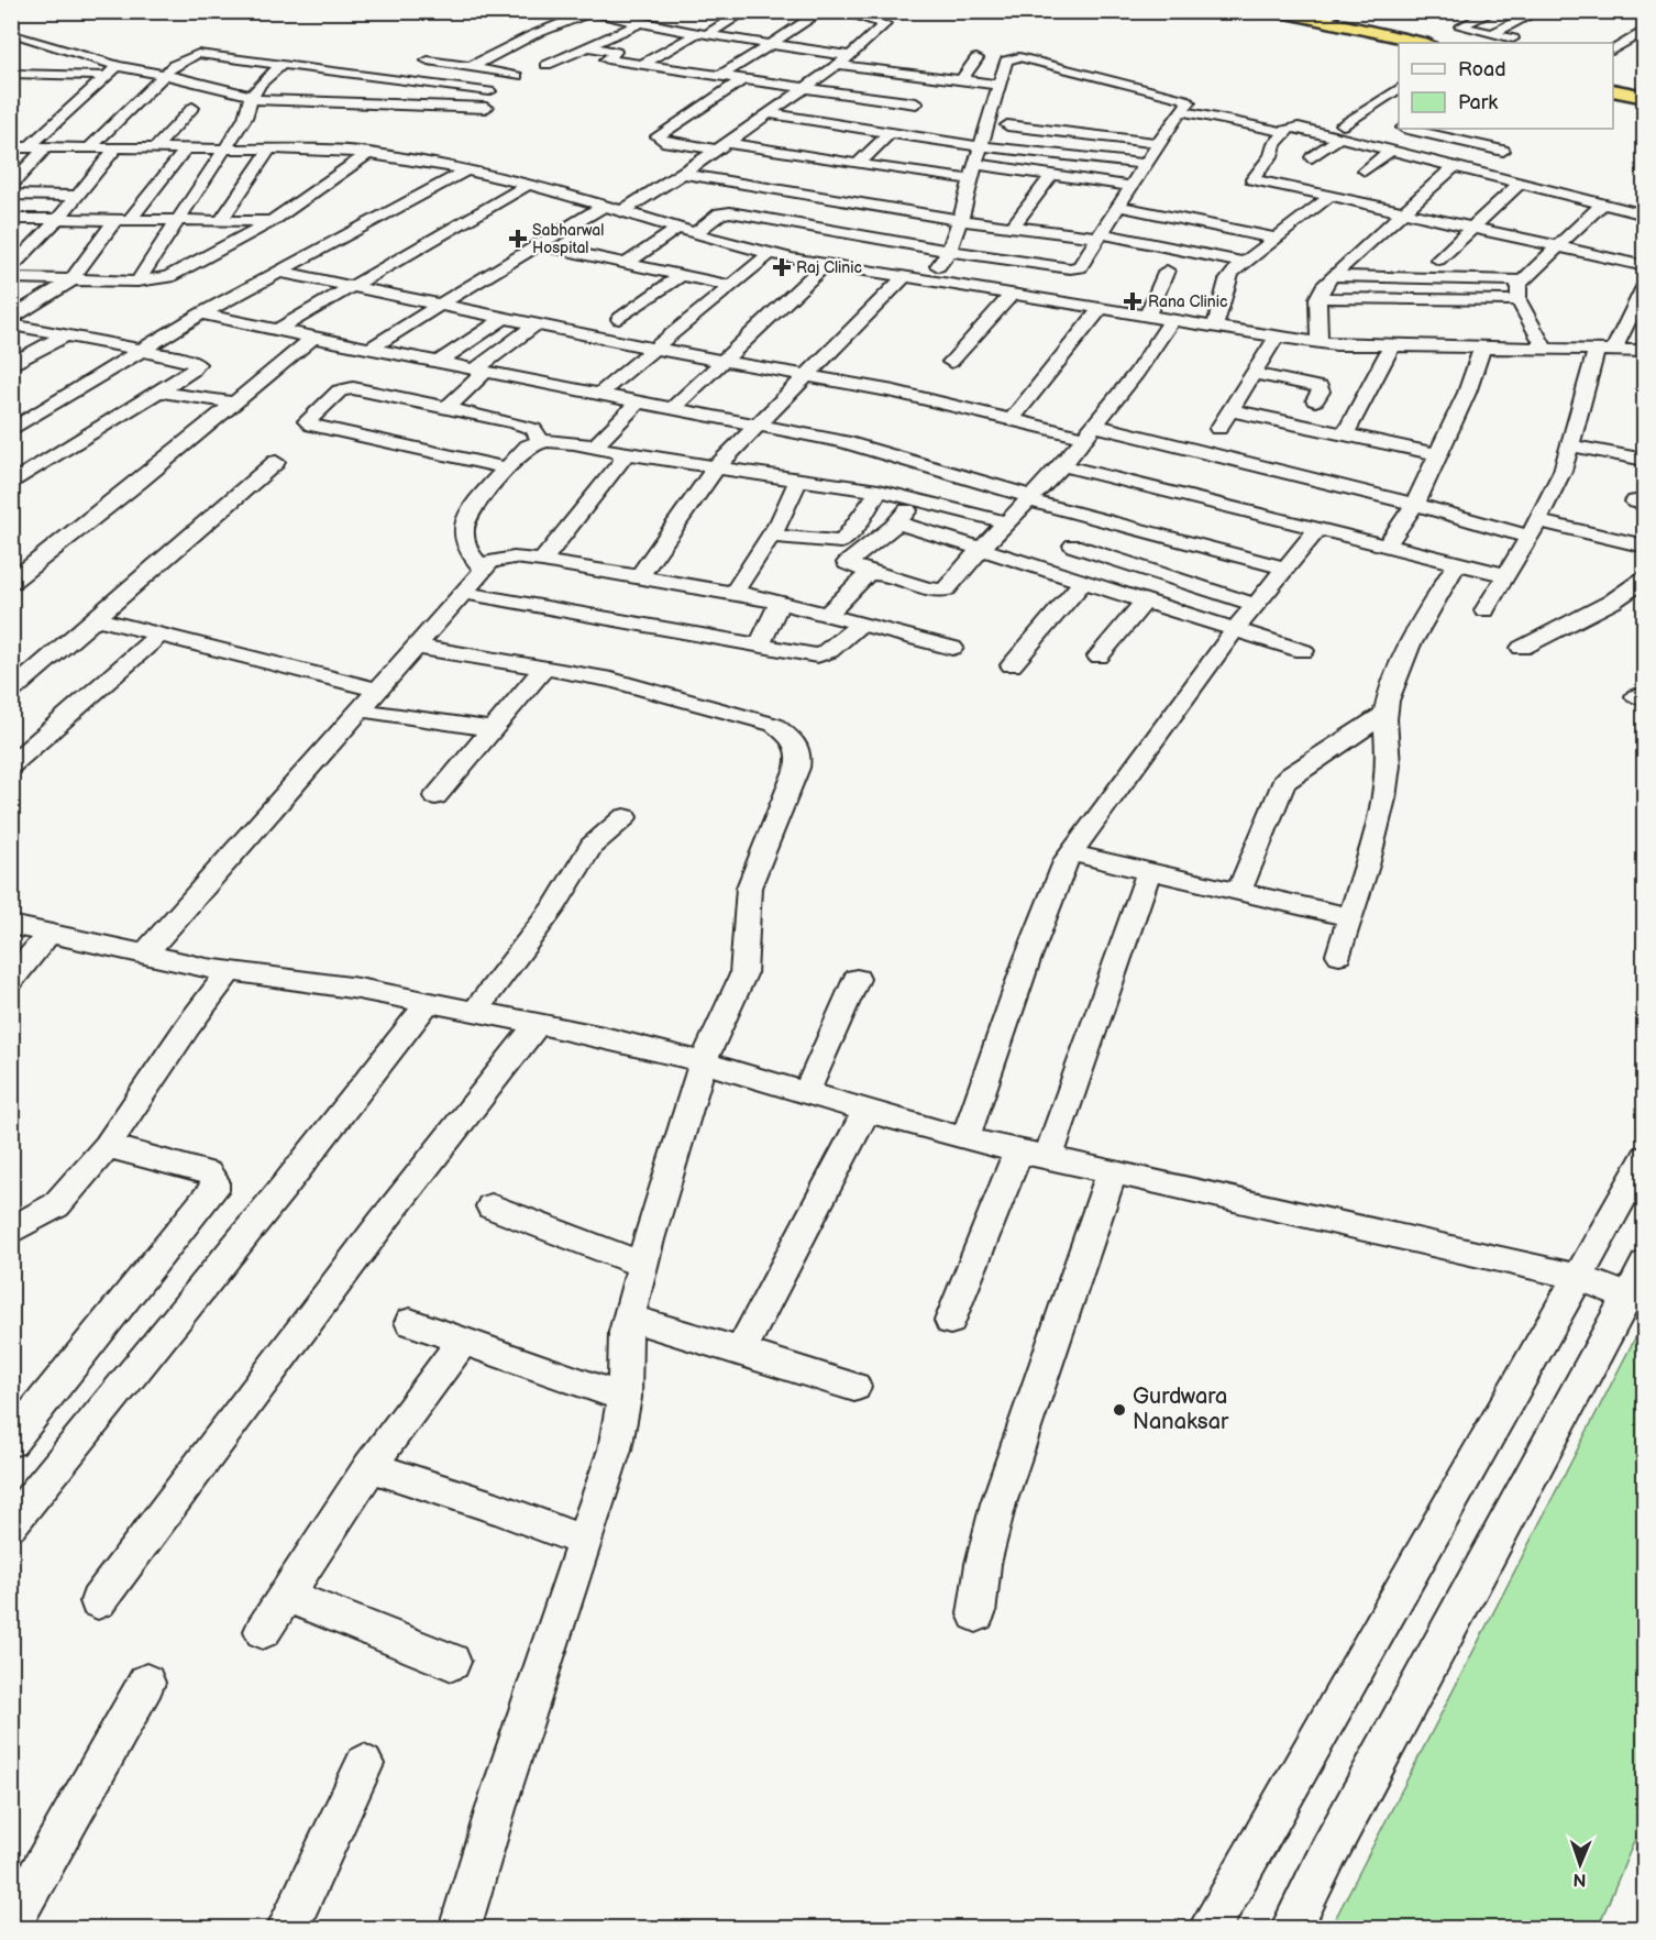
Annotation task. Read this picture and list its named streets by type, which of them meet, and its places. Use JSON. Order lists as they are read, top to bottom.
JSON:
{
  "places": {
    "health": ["Sabharwal Hospital", "Raj Clinic", "Rana Clinic"],
    "other": ["Gurdwara Nanaksar"]
  },
  "legend": ["Road", "Park"],
  "north": "bottom"
}
